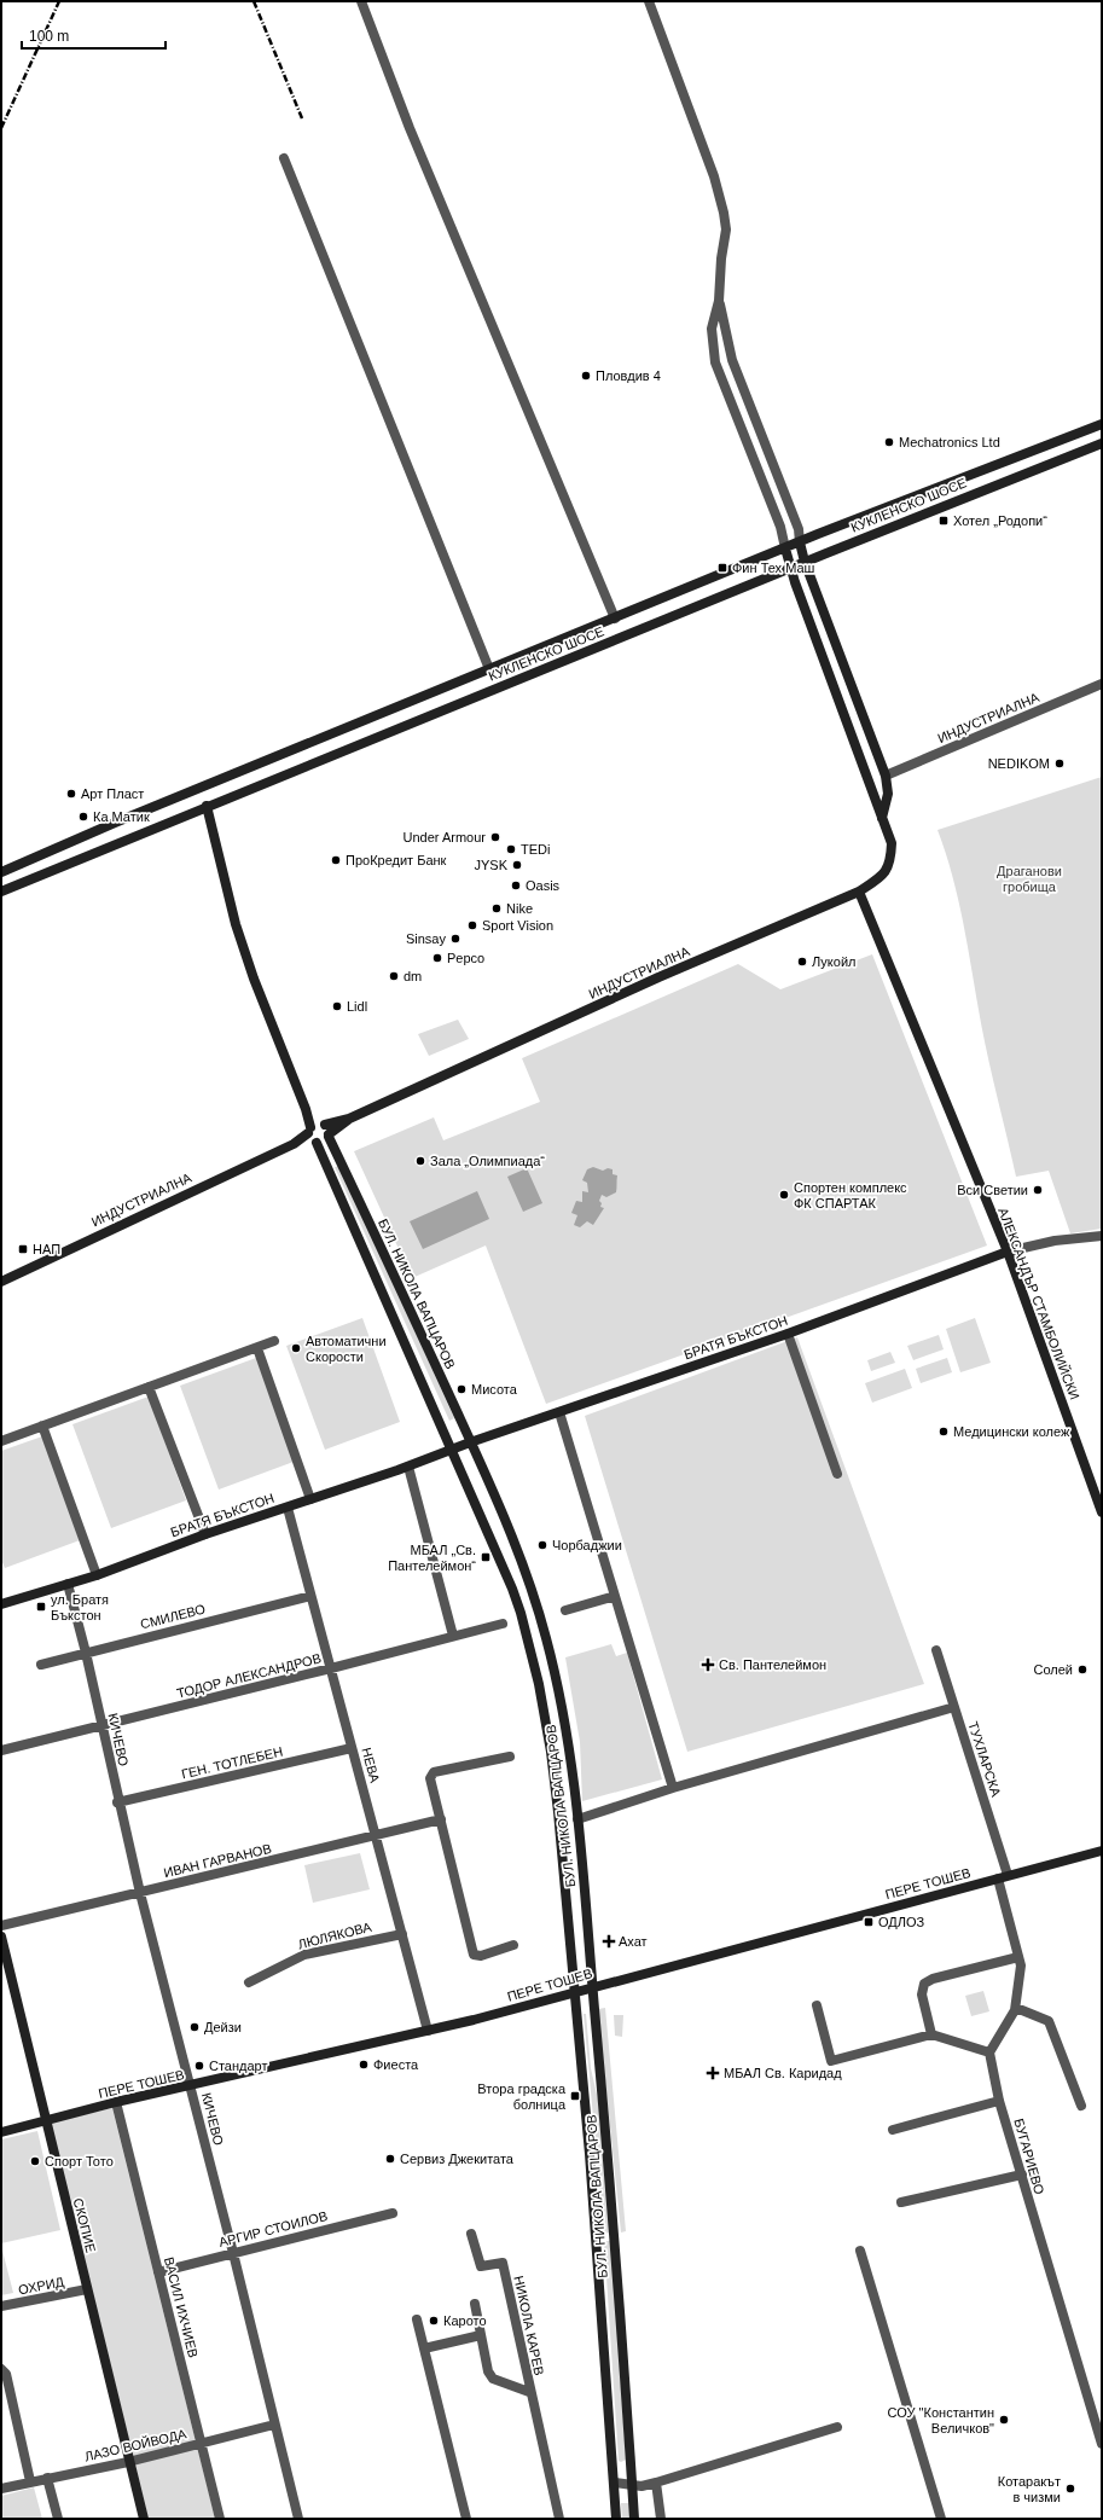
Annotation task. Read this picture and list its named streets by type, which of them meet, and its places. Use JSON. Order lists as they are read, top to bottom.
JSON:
{
  "streets": {
    "street": [
      "КУКЛЕНСКО ШОСЕ",
      "ИНДУСТРИАЛНА",
      "БУЛ. НИКОЛА ВАПЦАРОВ",
      "АЛЕКСАНДЪР СТАМБОЛИЙСКИ",
      "БРАТЯ БЪКСТОН",
      "СМИЛЕВО",
      "ТОДОР АЛЕКСАНДРОВ",
      "КИЧЕВО",
      "ТУХЛАРСКА",
      "ГЕН. ТОТЛЕБЕН",
      "НЕВА",
      "ИВАН ГАРВАНОВ",
      "ПЕРЕ ТОШЕВ",
      "ЛЮЛЯКОВА",
      "БУГАРИЕВО",
      "СКОПИЕ",
      "АРГИР СТОИЛОВ",
      "ОХРИД",
      "ВАСИЛ ИХЧИЕВ",
      "НИКОЛА КАРЕВ",
      "ЛАЗО ВОЙВОДА"
    ]
  },
  "crossings": [
    ["КУКЛЕНСКО ШОСЕ", "ИНДУСТРИАЛНА"],
    ["КУКЛЕНСКО ШОСЕ", "БУЛ. НИКОЛА ВАПЦАРОВ"],
    ["ИНДУСТРИАЛНА", "БУЛ. НИКОЛА ВАПЦАРОВ"],
    ["ИНДУСТРИАЛНА", "АЛЕКСАНДЪР СТАМБОЛИЙСКИ"],
    ["БУЛ. НИКОЛА ВАПЦАРОВ", "БРАТЯ БЪКСТОН"],
    ["БУЛ. НИКОЛА ВАПЦАРОВ", "ПЕРЕ ТОШЕВ"],
    ["АЛЕКСАНДЪР СТАМБОЛИЙСКИ", "БРАТЯ БЪКСТОН"],
    ["БРАТЯ БЪКСТОН", "КИЧЕВО"],
    ["БРАТЯ БЪКСТОН", "НЕВА"],
    ["СМИЛЕВО", "КИЧЕВО"],
    ["СМИЛЕВО", "НЕВА"],
    ["ТОДОР АЛЕКСАНДРОВ", "КИЧЕВО"],
    ["ТОДОР АЛЕКСАНДРОВ", "НЕВА"],
    ["КИЧЕВО", "ГЕН. ТОТЛЕБЕН"],
    ["КИЧЕВО", "ИВАН ГАРВАНОВ"],
    ["КИЧЕВО", "ПЕРЕ ТОШЕВ"],
    ["КИЧЕВО", "АРГИР СТОИЛОВ"],
    ["КИЧЕВО", "ЛАЗО ВОЙВОДА"],
    ["ТУХЛАРСКА", "ПЕРЕ ТОШЕВ"],
    ["ГЕН. ТОТЛЕБЕН", "НЕВА"],
    ["НЕВА", "ИВАН ГАРВАНОВ"],
    ["НЕВА", "ПЕРЕ ТОШЕВ"],
    ["НЕВА", "ЛЮЛЯКОВА"],
    ["ПЕРЕ ТОШЕВ", "СКОПИЕ"],
    ["ПЕРЕ ТОШЕВ", "ВАСИЛ ИХЧИЕВ"],
    ["СКОПИЕ", "ОХРИД"],
    ["СКОПИЕ", "ЛАЗО ВОЙВОДА"],
    ["АРГИР СТОИЛОВ", "ВАСИЛ ИХЧИЕВ"],
    ["ВАСИЛ ИХЧИЕВ", "ЛАЗО ВОЙВОДА"]
  ],
  "parks": ["Драганови гробища"],
  "places": {
    "other": [
      "Пловдив 4",
      "Mechatronics Ltd",
      "NEDIKOM",
      "Арт Пласт",
      "Ка Матик",
      "Under Armour",
      "TEDi",
      "ПроКредит Банк",
      "JYSK",
      "Oasis",
      "Nike",
      "Sport Vision",
      "Sinsay",
      "Pepco",
      "Лукойл",
      "dm",
      "Lidl",
      "Зала „Олимпиада“",
      "Вси Светии",
      "Спортен комплекс ФК СПАРТАК",
      "Автоматични Скорости",
      "Мисота",
      "Медицински колеж",
      "Чорбаджии",
      "Солей",
      "Дейзи",
      "Фиеста",
      "Стандарт",
      "Сервиз Джекитата",
      "Спорт Тото",
      "Карото",
      "СОУ \"Константин Величков\"",
      "Котаракът в чизми"
    ],
    "transit": [
      "Хотел „Родопи“",
      "Фин Тех Маш",
      "НАП",
      "МБАЛ „Св. Пантелеймон“",
      "ул. Братя Бъкстон",
      "ОДЛОЗ",
      "Втора градска болница"
    ],
    "health": ["Св. Пантелеймон", "Ахат", "МБАЛ Св. Каридад"]
  },
  "scale_bar": "100 m"
}
